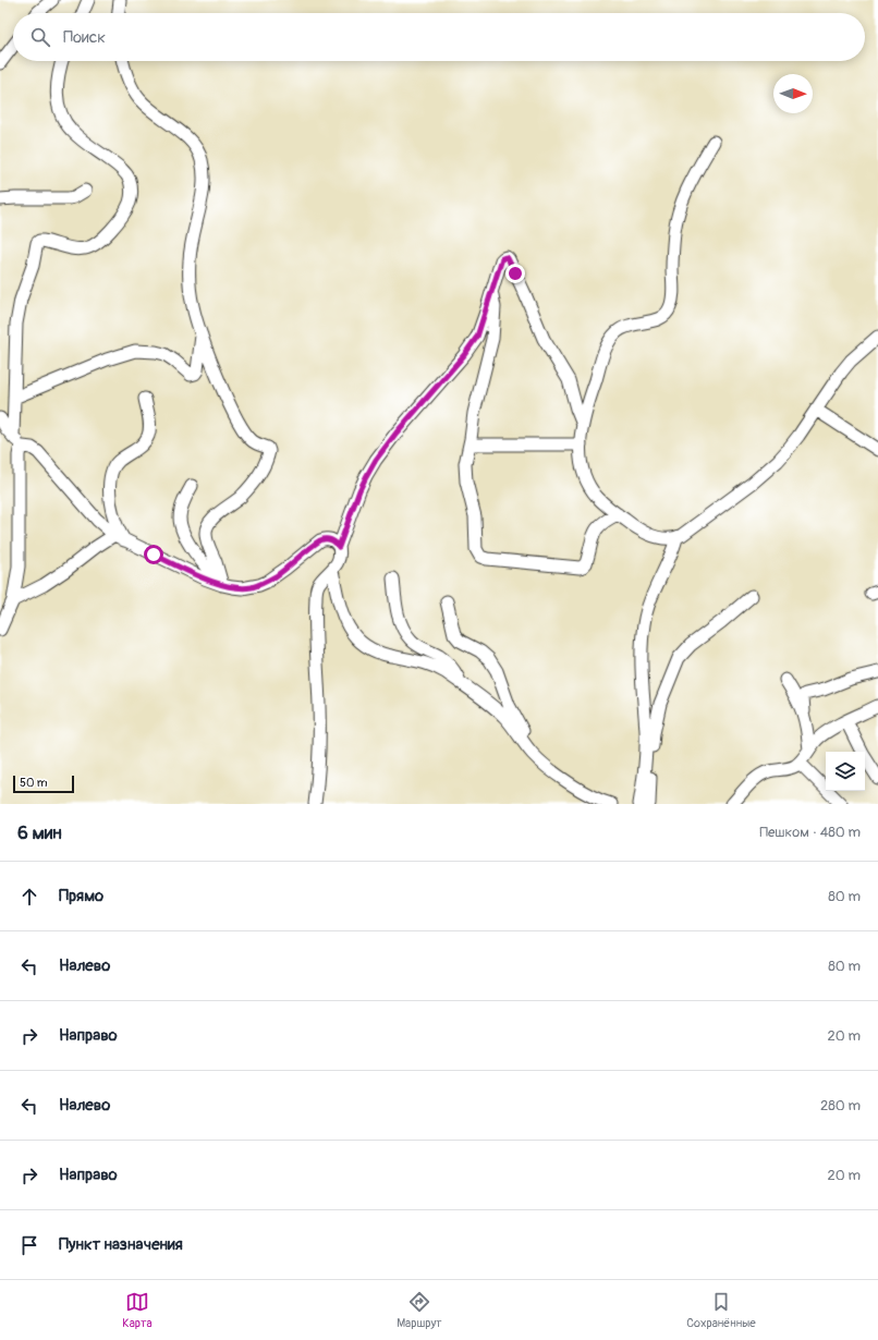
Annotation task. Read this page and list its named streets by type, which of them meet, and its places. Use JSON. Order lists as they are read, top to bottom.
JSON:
{
  "scale_bar": "50 m",
  "north": "right",
  "page": {
    "search": "Поиск",
    "scale": "50 m",
    "heading": ["6 мин", "Пешком · 480 m"],
    "list": [
      ["Прямо", "80 m"],
      ["Налево", "80 m"],
      ["Направо", "20 m"],
      ["Налево", "280 m"],
      ["Направо", "20 m"],
      "Пункт назначения"
    ],
    "nav": ["Карта", "Маршрут", "Сохранённые"]
  }
}
